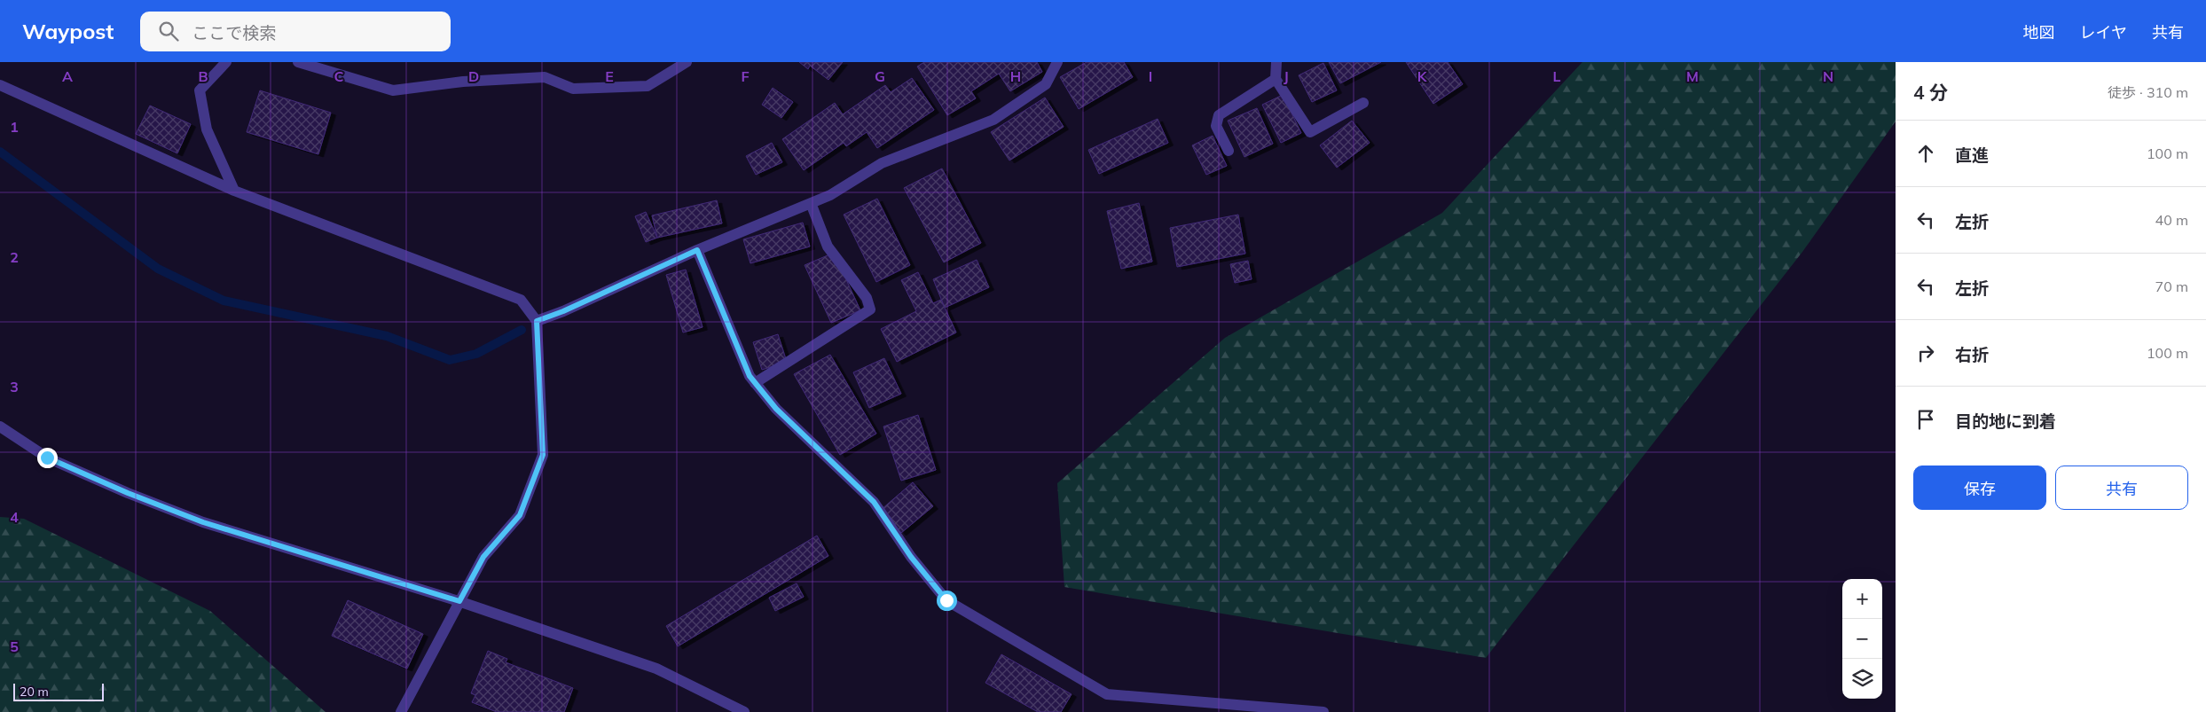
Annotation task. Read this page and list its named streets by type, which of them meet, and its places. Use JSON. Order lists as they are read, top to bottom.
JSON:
{
  "scale_bar": "20 m",
  "page": {
    "header": "Waypost",
    "search": "ここで検索",
    "nav": ["地図", "レイヤ", "共有"],
    "heading": ["4 分", "徒歩 · 310 m"],
    "list": [
      ["直進", "100 m"],
      ["左折", "40 m"],
      ["左折", "70 m"],
      ["右折", "100 m"],
      "目的地に到着"
    ],
    "buttons": ["保存", "共有"],
    "map_buttons": ["+", "−"],
    "scale": "20 m"
  },
  "grid": {
    "columns": [
      "A",
      "B",
      "C",
      "D",
      "E",
      "F",
      "G",
      "H",
      "I",
      "J",
      "K",
      "L",
      "M",
      "N"
    ],
    "rows": [
      "1",
      "2",
      "3",
      "4",
      "5"
    ]
  }
}
